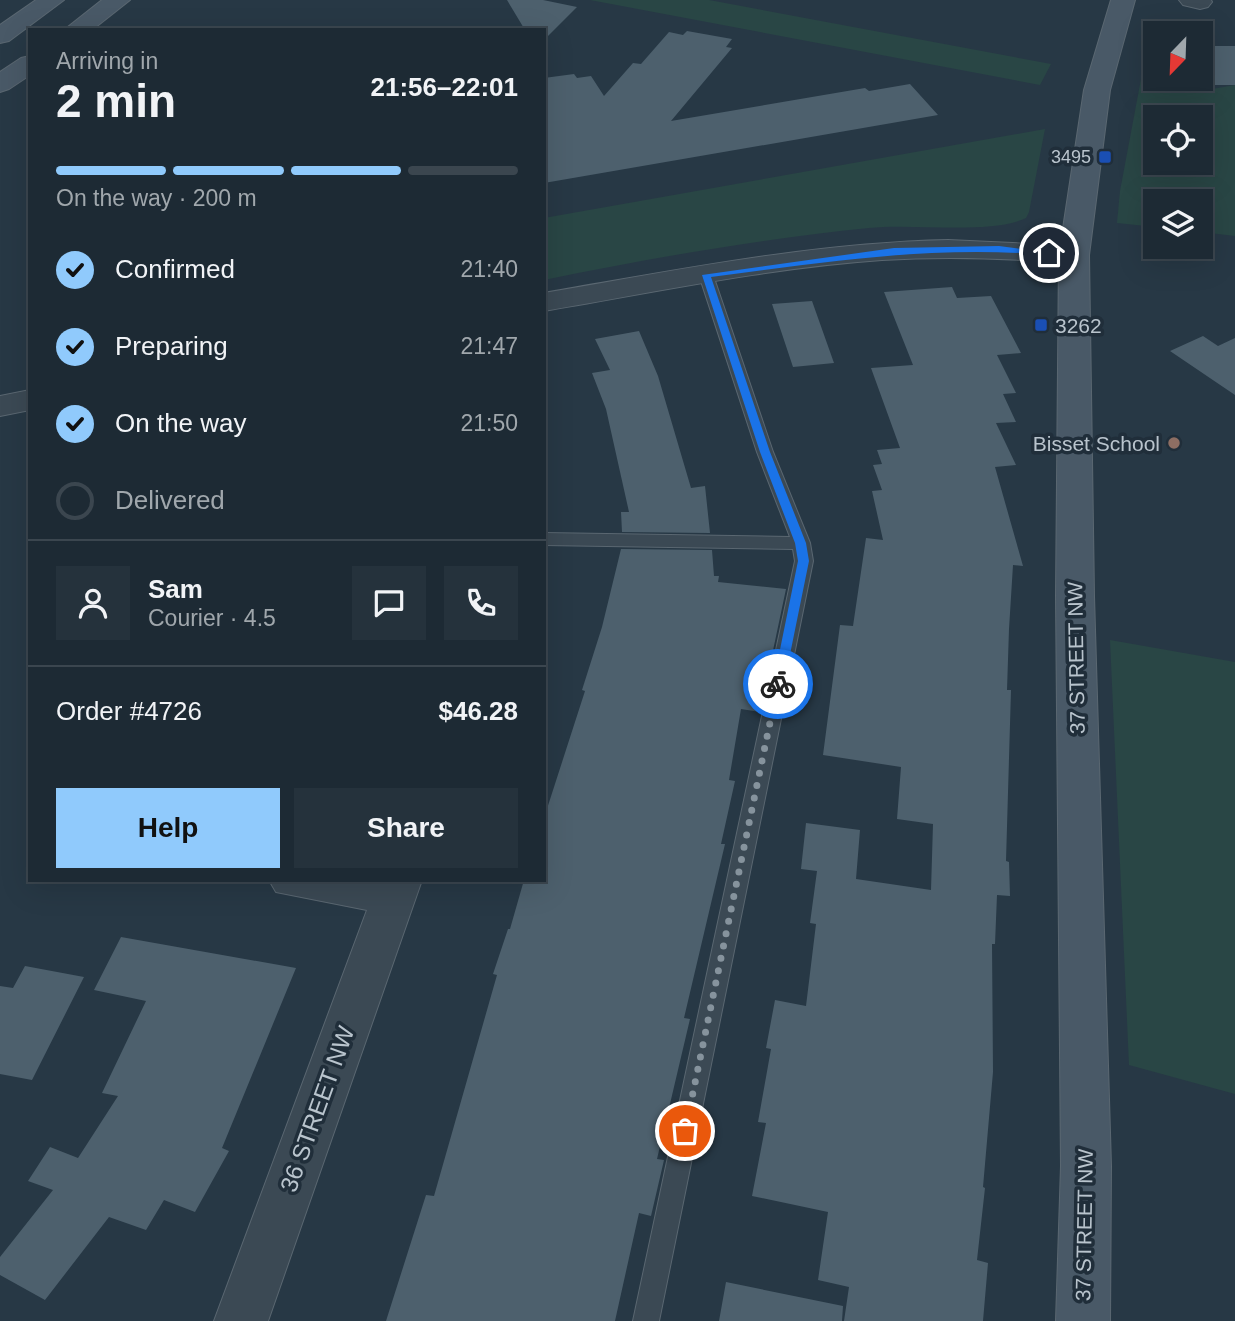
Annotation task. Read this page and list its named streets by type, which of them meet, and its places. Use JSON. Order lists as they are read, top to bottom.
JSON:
{
  "streets": {
    "street": ["37 STREET NW", "36 STREET NW"]
  },
  "places": {
    "transit": ["3495", "3262"],
    "other": ["Bisset School"]
  },
  "north": "bottom left",
  "page": {
    "heading": ["2 min", "Arriving in", "21:56–22:01"],
    "panel": [
      "Sam",
      "Courier · 4.5",
      "Order #4726",
      "$46.28"
    ],
    "bar": "On the way · 200 m",
    "list": [
      ["Confirmed", "21:40"],
      ["Preparing", "21:47"],
      ["On the way", "21:50"],
      "Delivered"
    ],
    "buttons": ["Help", "Share"]
  }
}
